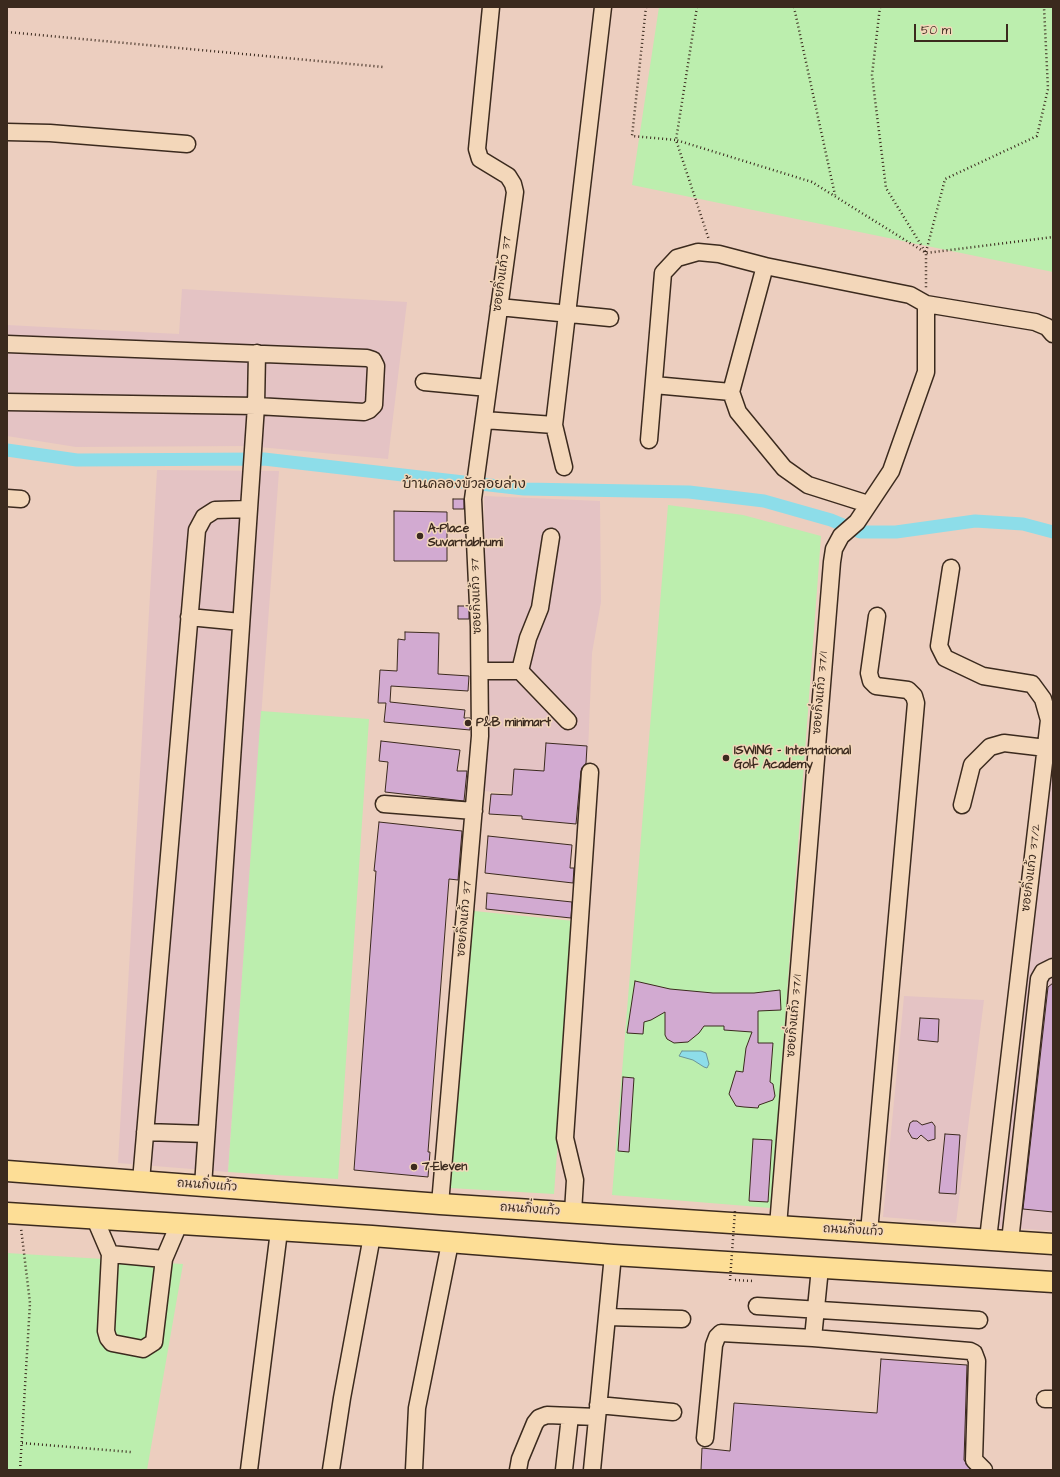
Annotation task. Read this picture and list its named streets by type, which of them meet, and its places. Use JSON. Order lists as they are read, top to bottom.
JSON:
{
  "streets": {
    "main road": ["ถนนกิ่งแก้ว"],
    "street": ["ซอยกิ่งแก้ว 37", "ซอยกิ่งแก้ว 37/1", "ซอยกิ่งแก้ว 37/2"]
  },
  "crossings": [
    ["ซอยกิ่งแก้ว 37", "ถนนกิ่งแก้ว"],
    ["ซอยกิ่งแก้ว 37/1", "ถนนกิ่งแก้ว"],
    ["ซอยกิ่งแก้ว 37/2", "ถนนกิ่งแก้ว"]
  ],
  "districts": ["บ้านคลองบัวลอยล่าง"],
  "places": [
    "A-Place Suvarnabhumi",
    "P&B minimart",
    "ISWING - International Golf Academy",
    "7-Eleven"
  ],
  "scale_bar": "50 m"
}
